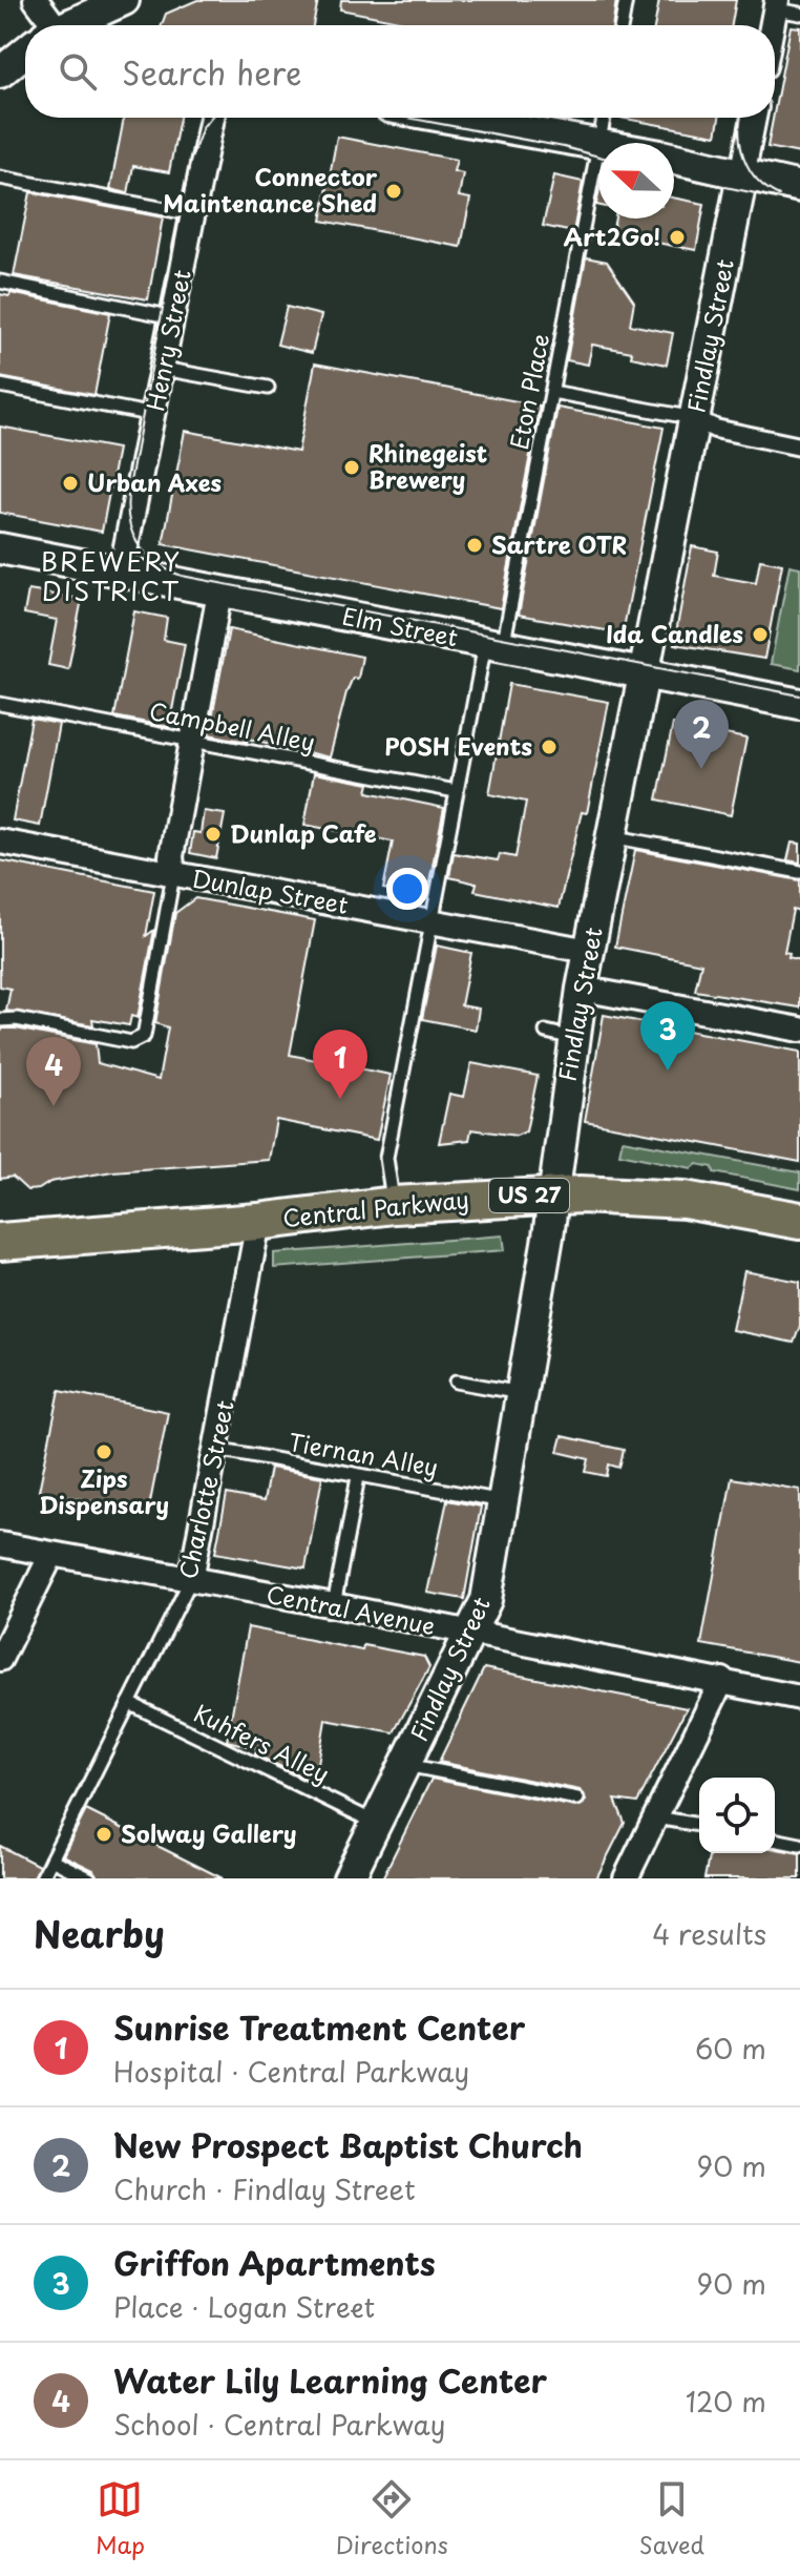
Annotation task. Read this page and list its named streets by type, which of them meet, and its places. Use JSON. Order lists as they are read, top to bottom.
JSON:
{
  "streets": {
    "main road": ["US 27", "Central Parkway"],
    "street": [
      "Findlay Street",
      "Henry Street",
      "Elm Street",
      "Dunlap Street",
      "Charlotte Street",
      "Central Avenue"
    ],
    "lane": [
      "Eton Place",
      "Campbell Alley",
      "Tiernan Alley",
      "Kuhfers Alley"
    ]
  },
  "crossings": [
    ["Findlay Street", "Elm Street"],
    ["Findlay Street", "Dunlap Street"],
    ["Findlay Street", "Central Parkway"],
    ["Findlay Street", "Tiernan Alley"],
    ["Findlay Street", "Central Avenue"],
    ["Findlay Street", "Kuhfers Alley"],
    ["Henry Street", "Elm Street"],
    ["Eton Place", "Elm Street"],
    ["Eton Place", "Campbell Alley"],
    ["Eton Place", "Dunlap Street"],
    ["Eton Place", "Central Parkway"],
    ["Central Parkway", "Charlotte Street"],
    ["Tiernan Alley", "Charlotte Street"],
    ["Charlotte Street", "Central Avenue"],
    ["Charlotte Street", "Kuhfers Alley"]
  ],
  "districts": ["BREWERY DISTRICT"],
  "places": [
    "Connector Maintenance Shed",
    "Art2Go!",
    "Rhinegeist Brewery",
    "Urban Axes",
    "Sartre OTR",
    "Ida Candles",
    "POSH Events",
    "Dunlap Cafe",
    "Zips Dispensary",
    "Solway Gallery"
  ],
  "north": "left",
  "page": {
    "search": "Search here",
    "pins": [
      "2",
      "3",
      "1",
      "4"
    ],
    "heading": ["Nearby", "4 results"],
    "list": [
      {
        "mark": "1",
        "name": "Sunrise Treatment Center",
        "note": "Hospital · Central Parkway",
        "value": "60 m"
      },
      {
        "mark": "2",
        "name": "New Prospect Baptist Church",
        "note": "Church · Findlay Street",
        "value": "90 m"
      },
      {
        "mark": "3",
        "name": "Griffon Apartments",
        "note": "Place · Logan Street",
        "value": "90 m"
      },
      {
        "mark": "4",
        "name": "Water Lily Learning Center",
        "note": "School · Central Parkway",
        "value": "120 m"
      }
    ],
    "nav": ["Map", "Directions", "Saved"]
  }
}
